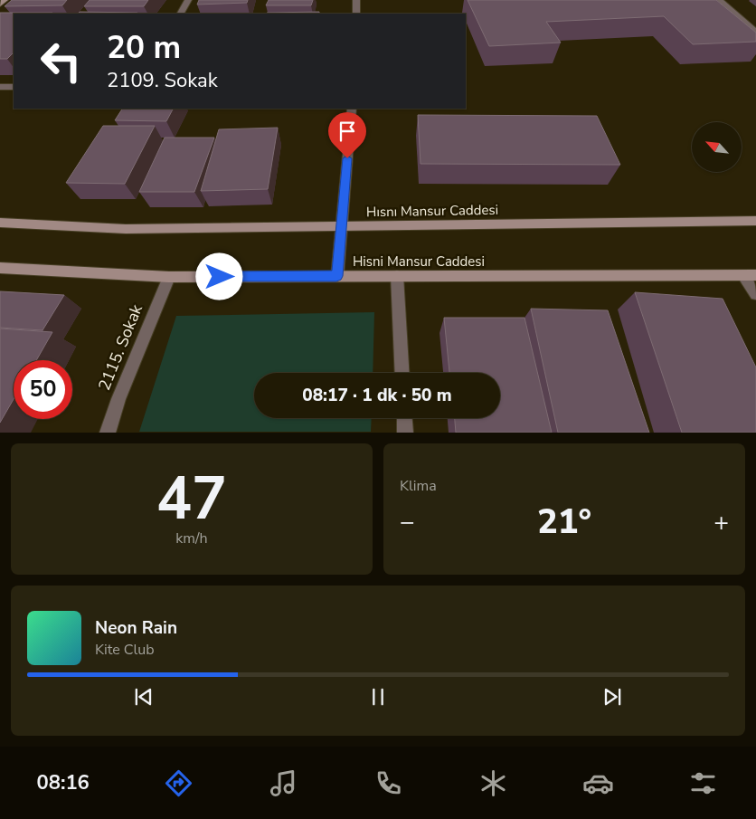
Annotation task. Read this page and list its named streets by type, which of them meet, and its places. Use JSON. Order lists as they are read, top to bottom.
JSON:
{
  "streets": {
    "main road": ["Hısnı Mansur Caddesi", "Hisni Mansur Caddesi"],
    "street": ["2115. Sokak"]
  },
  "crossings": [
    ["Hisni Mansur Caddesi", "2115. Sokak"]
  ],
  "north": "top left",
  "page": {
    "turn": ["20 m", "2109. Sokak"],
    "limit": "50",
    "trip": "08:17 · 1 dk · 50 m",
    "tile": [
      ["47", "km/h"],
      "Klima"
    ],
    "heat": ["−", "21°", "+"],
    "song": ["Neon Rain", "Kite Club"],
    "tabs": "08:16"
  }
}
